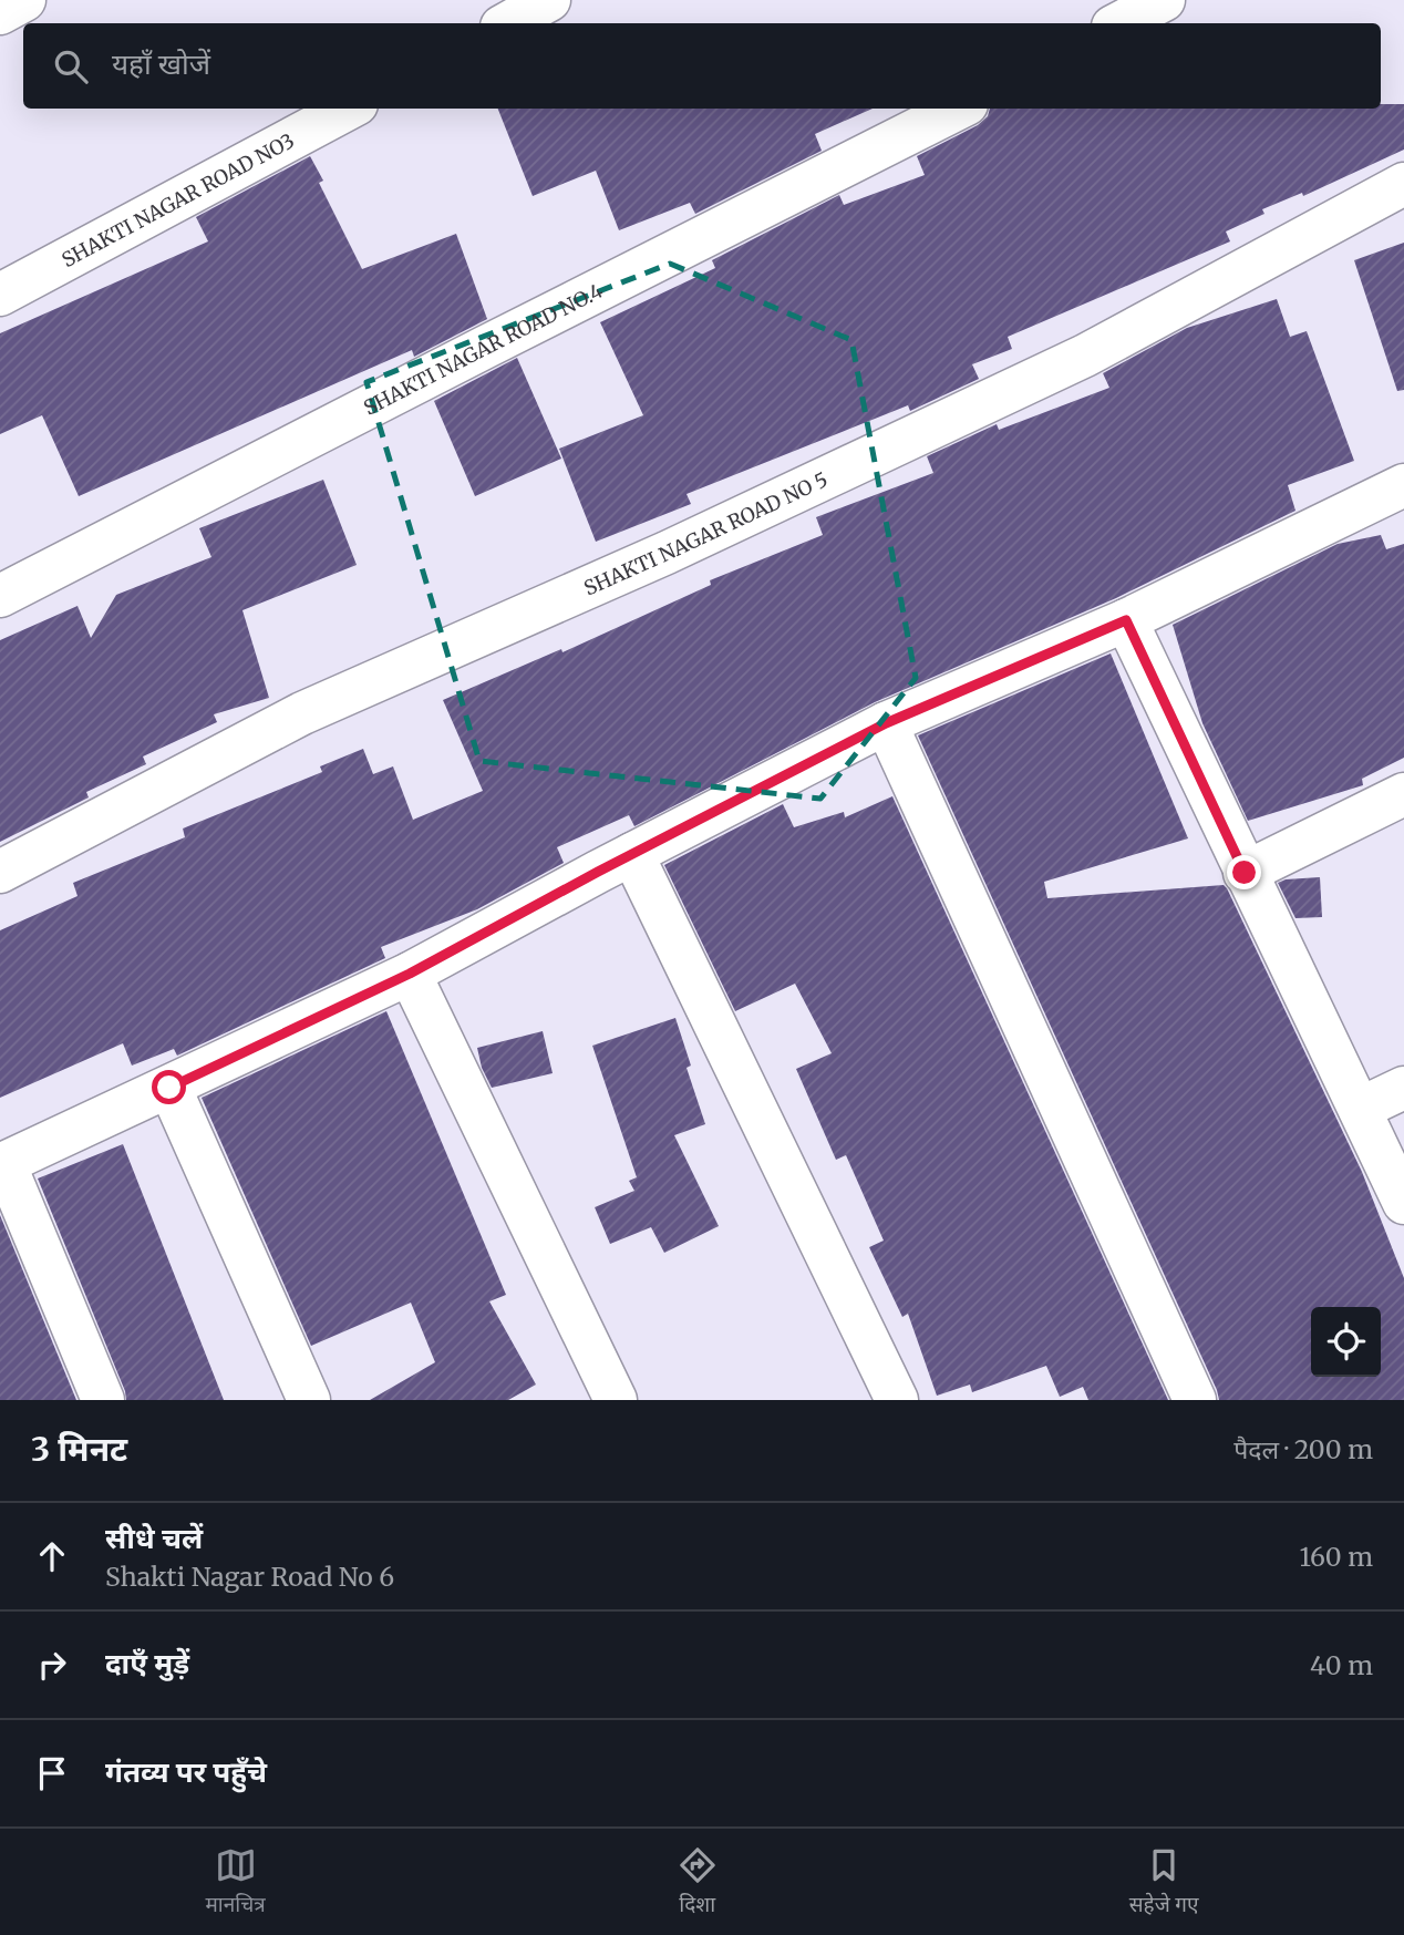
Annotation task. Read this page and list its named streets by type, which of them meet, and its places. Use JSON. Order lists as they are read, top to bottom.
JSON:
{
  "streets": {
    "street": ["SHAKTI NAGAR ROAD NO3", "SHAKTI NAGAR ROAD NO.4", "SHAKTI NAGAR ROAD NO 5"]
  },
  "page": {
    "search": "यहाँ खोजें",
    "heading": ["3 मिनट", "पैदल · 200 m"],
    "list": [
      ["सीधे चलें", "Shakti Nagar Road No 6", "160 m"],
      ["दाएँ मुड़ें", "40 m"],
      "गंतव्य पर पहुँचे"
    ],
    "nav": ["मानचित्र", "दिशा", "सहेजे गए"]
  }
}
